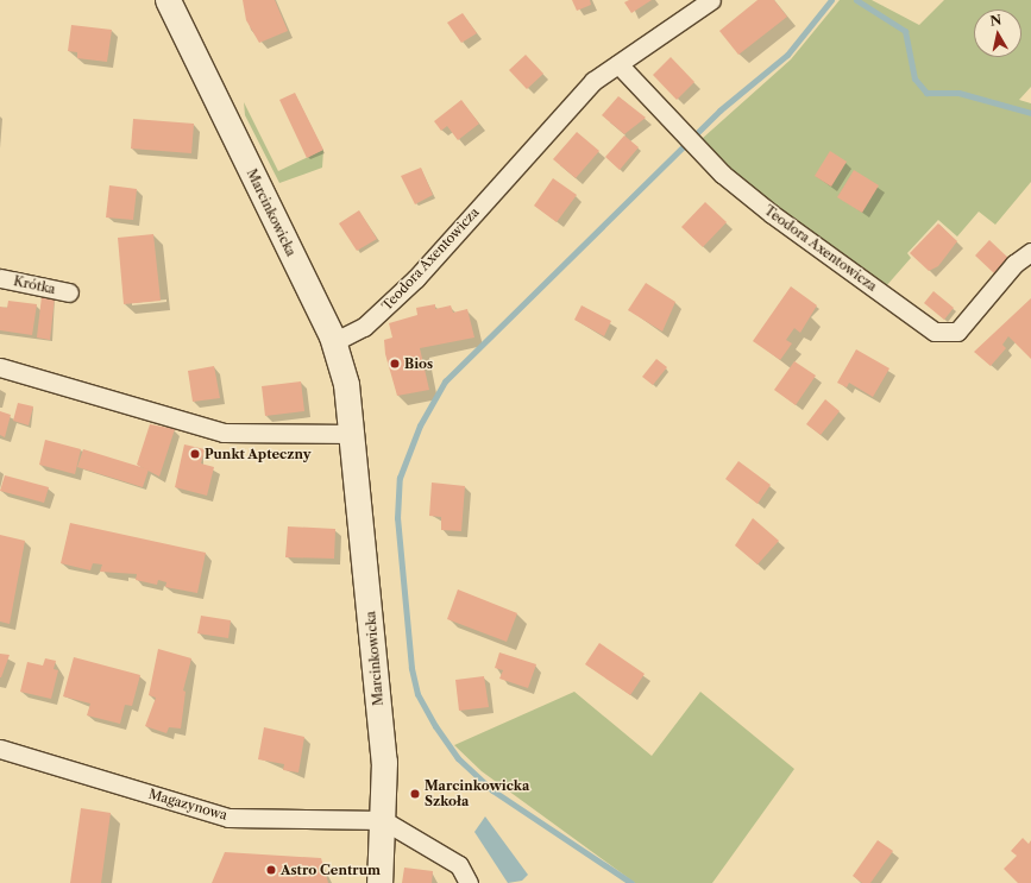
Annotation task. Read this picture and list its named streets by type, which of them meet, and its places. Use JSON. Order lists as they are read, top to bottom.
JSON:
{
  "streets": {
    "street": [
      "Marcinkowicka",
      "Teodora Axentowicza",
      "Krótka",
      "Magazynowa"
    ]
  },
  "crossings": [
    ["Marcinkowicka", "Teodora Axentowicza"],
    ["Marcinkowicka", "Magazynowa"]
  ],
  "places": [
    "Bios",
    "Punkt Apteczny",
    "Marcinkowicka Szkoła",
    "Astro Centrum"
  ],
  "north": "top"
}
